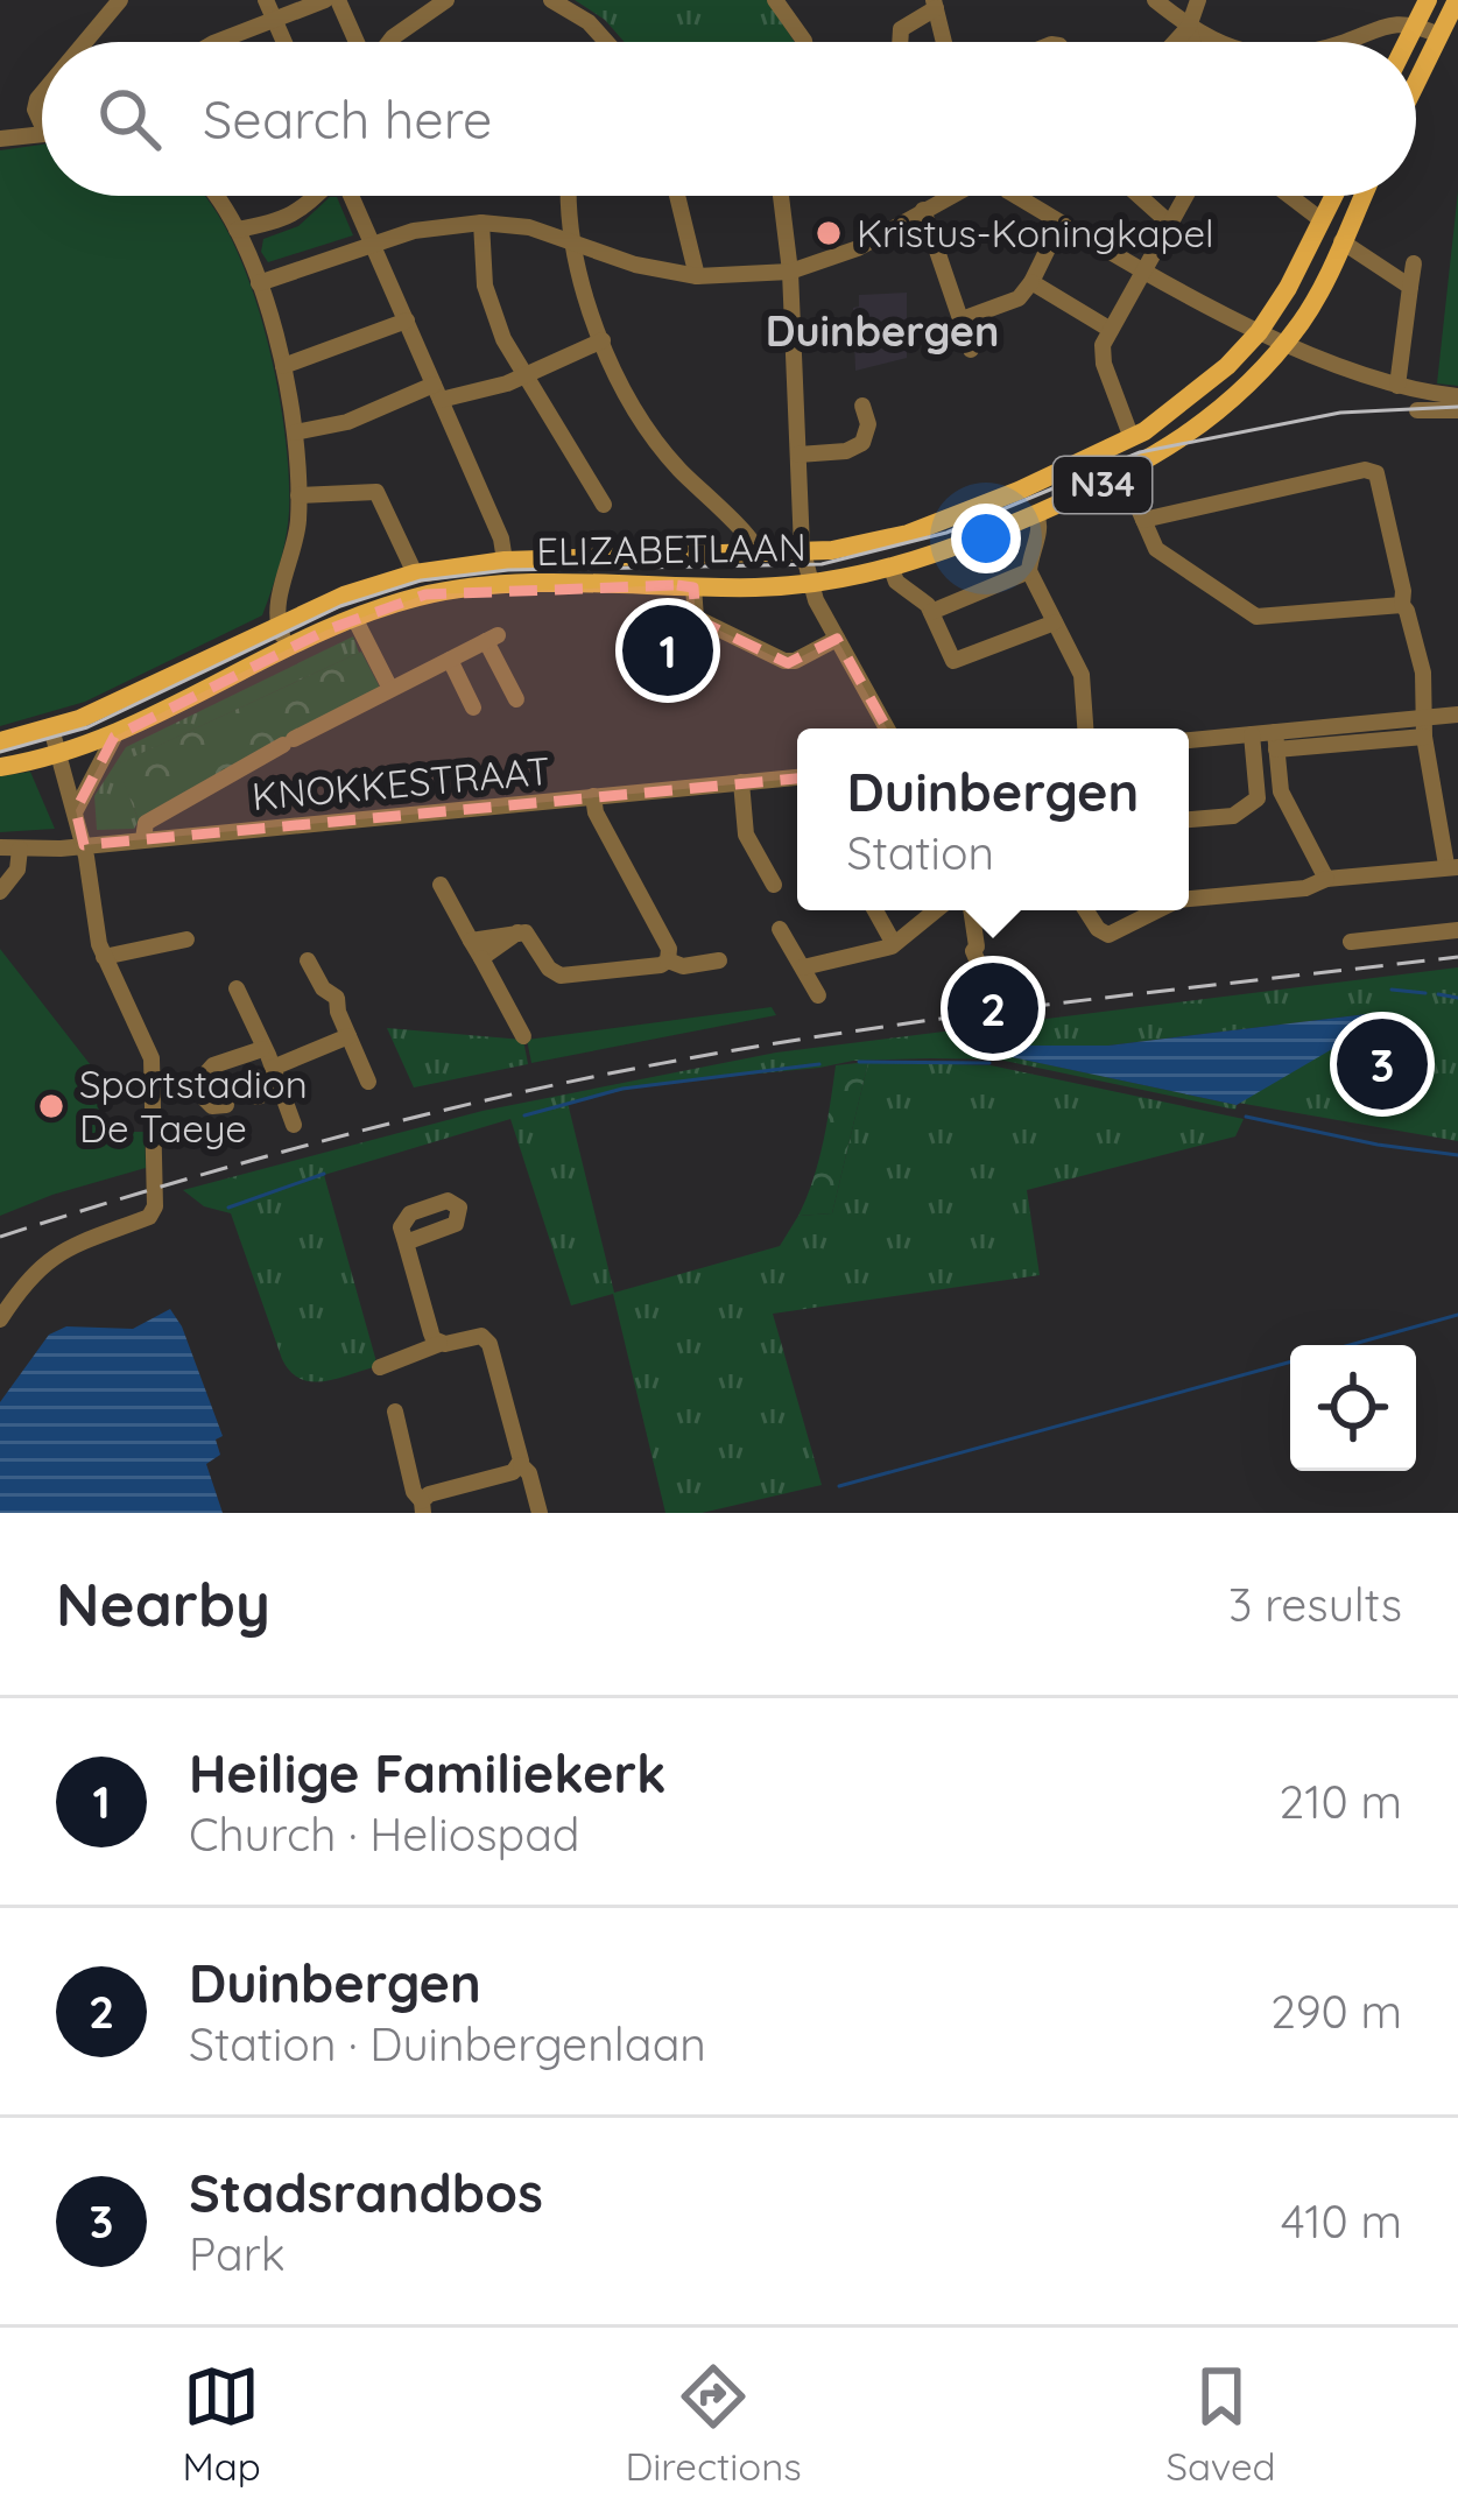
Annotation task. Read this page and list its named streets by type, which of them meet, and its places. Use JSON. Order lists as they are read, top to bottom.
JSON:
{
  "streets": {
    "main road": ["N34", "ELIZABETLAAN"],
    "street": ["KNOKKESTRAAT"]
  },
  "districts": ["Duinbergen"],
  "places": ["Kristus-Koningkapel", "Sportstadion De Taeye"],
  "page": {
    "search": "Search here",
    "pins": ["1", "2", "3"],
    "popup": ["Duinbergen", "Station"],
    "heading": ["Nearby", "3 results"],
    "list": [
      {
        "mark": "1",
        "name": "Heilige Familiekerk",
        "note": "Church · Heliospad",
        "value": "210 m"
      },
      {
        "mark": "2",
        "name": "Duinbergen",
        "note": "Station · Duinbergenlaan",
        "value": "290 m"
      },
      {
        "mark": "3",
        "name": "Stadsrandbos",
        "note": "Park",
        "value": "410 m"
      }
    ],
    "nav": ["Map", "Directions", "Saved"]
  }
}
